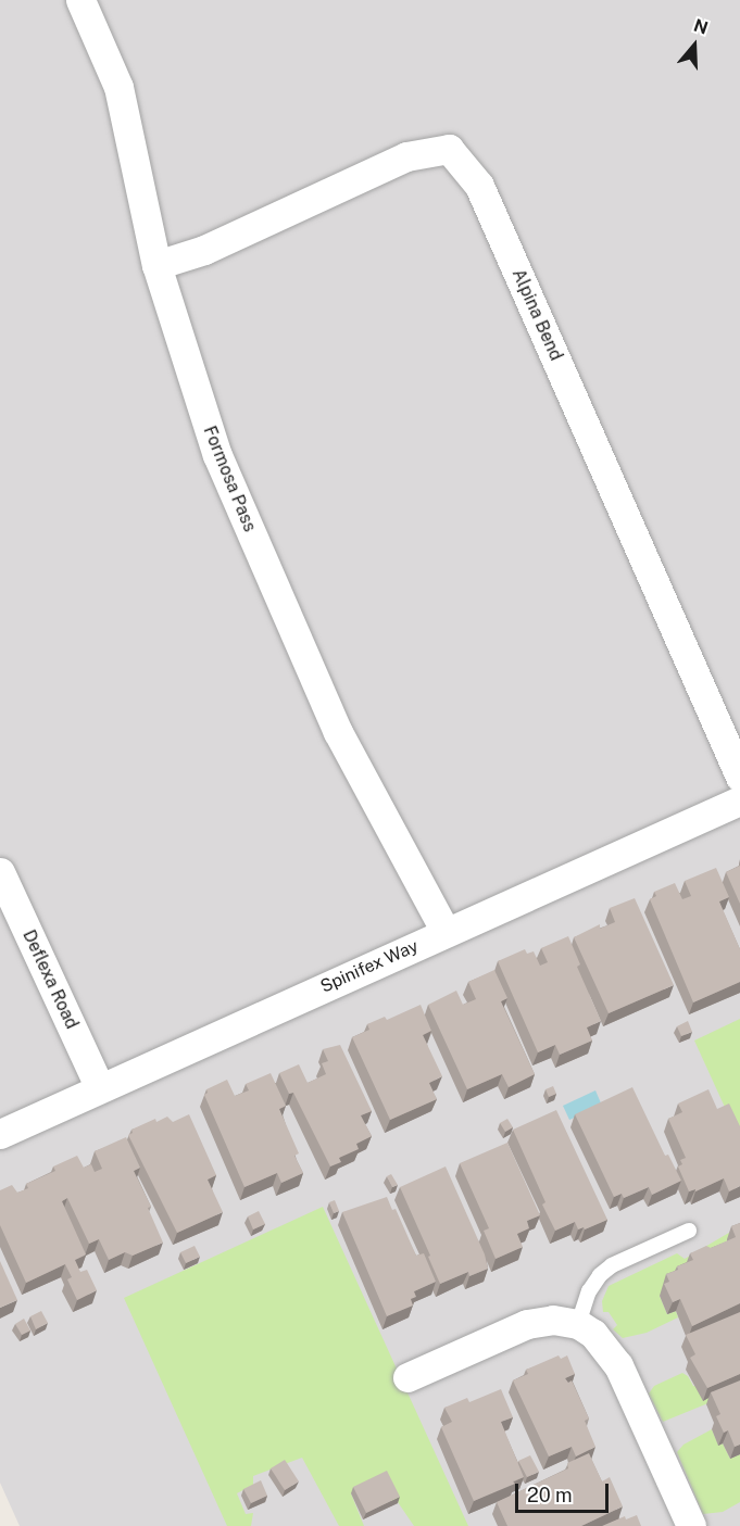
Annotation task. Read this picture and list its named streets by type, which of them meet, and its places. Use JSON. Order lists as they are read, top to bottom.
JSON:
{
  "streets": {
    "street": [
      "Alpina Bend",
      "Formosa Pass",
      "Spinifex Way",
      "Deflexa Road"
    ]
  },
  "crossings": [
    ["Alpina Bend", "Formosa Pass"],
    ["Formosa Pass", "Spinifex Way"],
    ["Spinifex Way", "Deflexa Road"]
  ],
  "scale_bar": "20 m",
  "north": "top"
}
